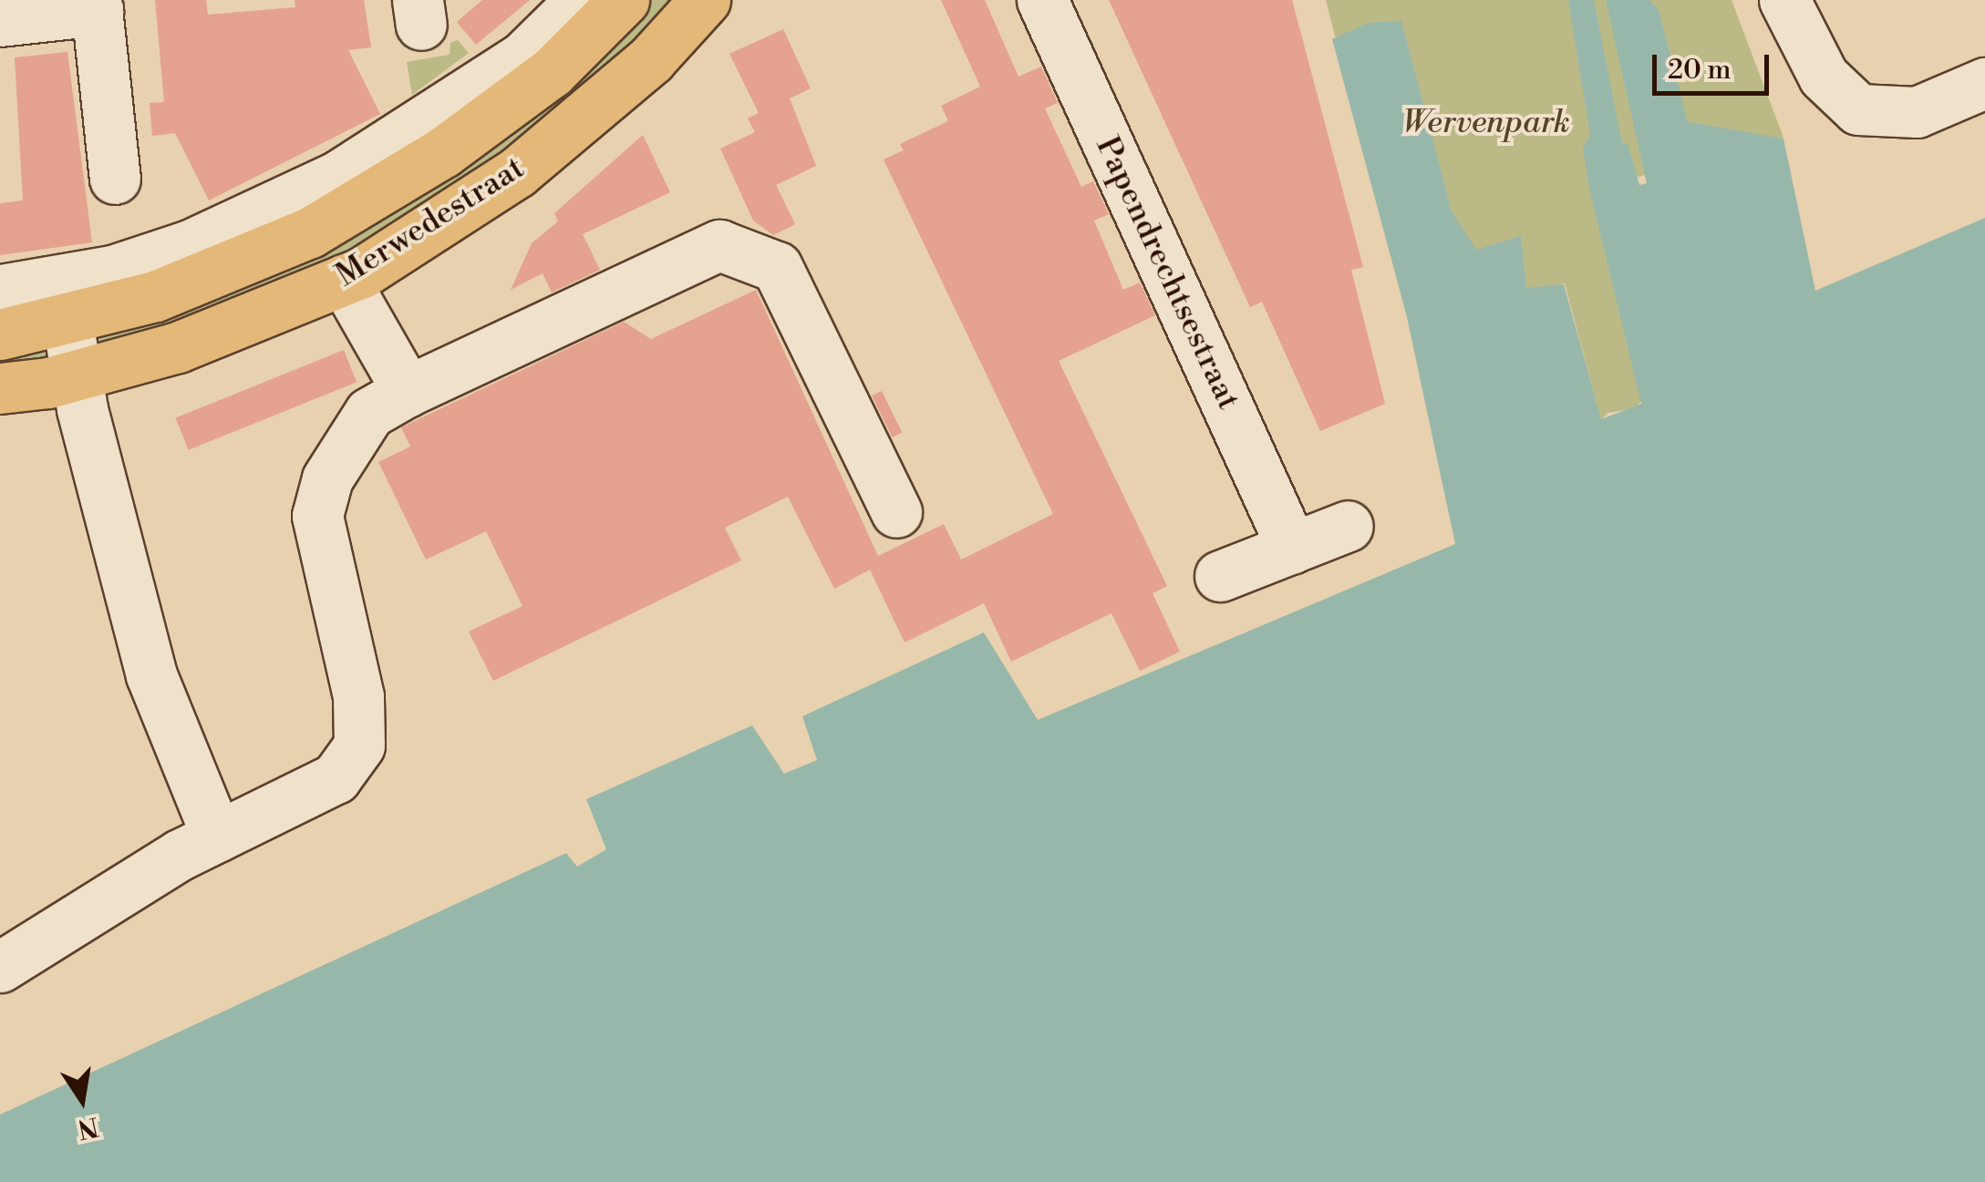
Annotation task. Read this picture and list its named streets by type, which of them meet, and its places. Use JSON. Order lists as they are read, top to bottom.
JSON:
{
  "streets": {
    "main road": ["Merwedestraat"],
    "street": ["Papendrechtsestraat"]
  },
  "parks": ["Wervenpark"],
  "scale_bar": "20 m",
  "north": "bottom"
}
